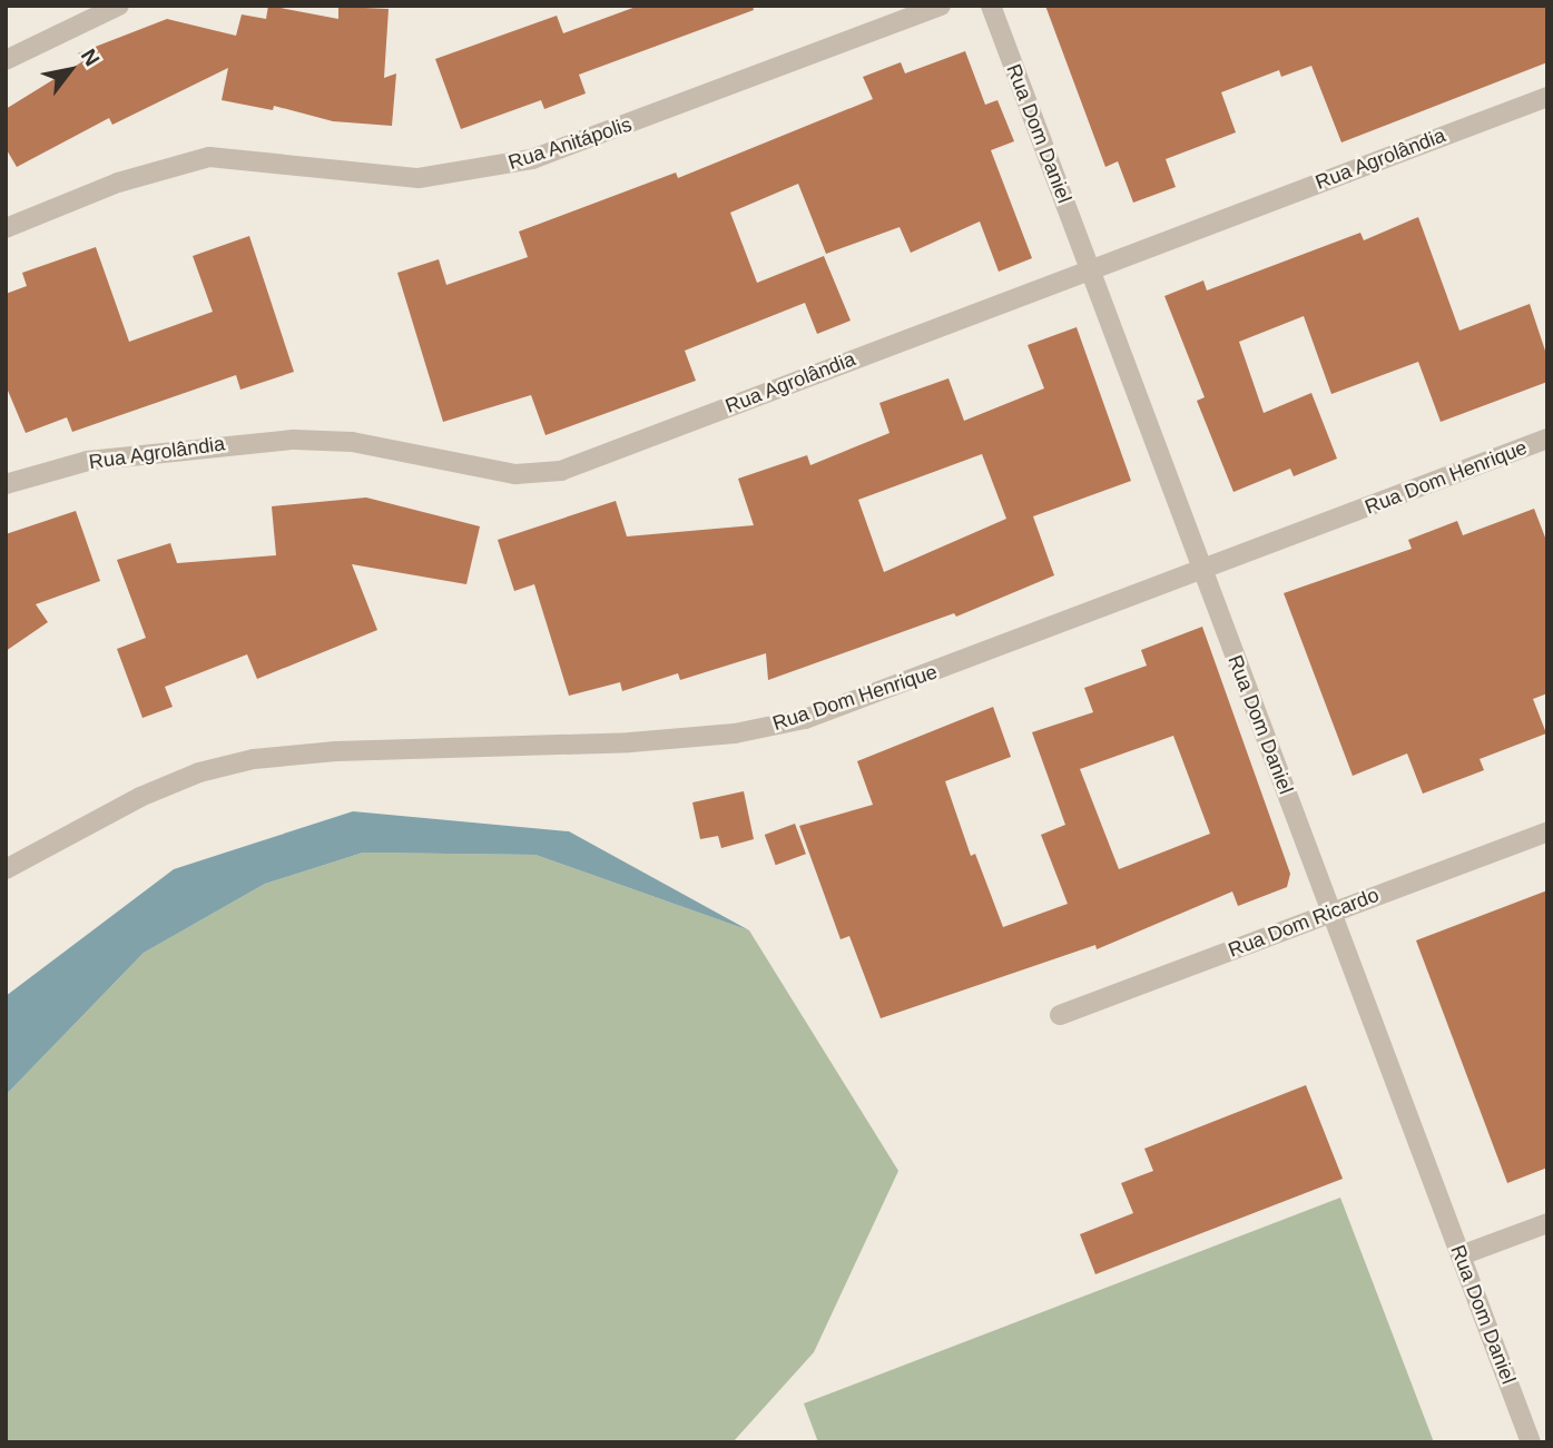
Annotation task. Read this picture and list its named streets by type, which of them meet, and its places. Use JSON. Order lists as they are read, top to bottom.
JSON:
{
  "streets": {
    "street": [
      "Rua Dom Daniel",
      "Rua Anitápolis",
      "Rua Agrolândia",
      "Rua Dom Henrique",
      "Rua Dom Ricardo"
    ]
  },
  "crossings": [
    ["Rua Dom Daniel", "Rua Agrolândia"],
    ["Rua Dom Daniel", "Rua Dom Henrique"],
    ["Rua Dom Daniel", "Rua Dom Ricardo"]
  ],
  "north": "top right"
}
